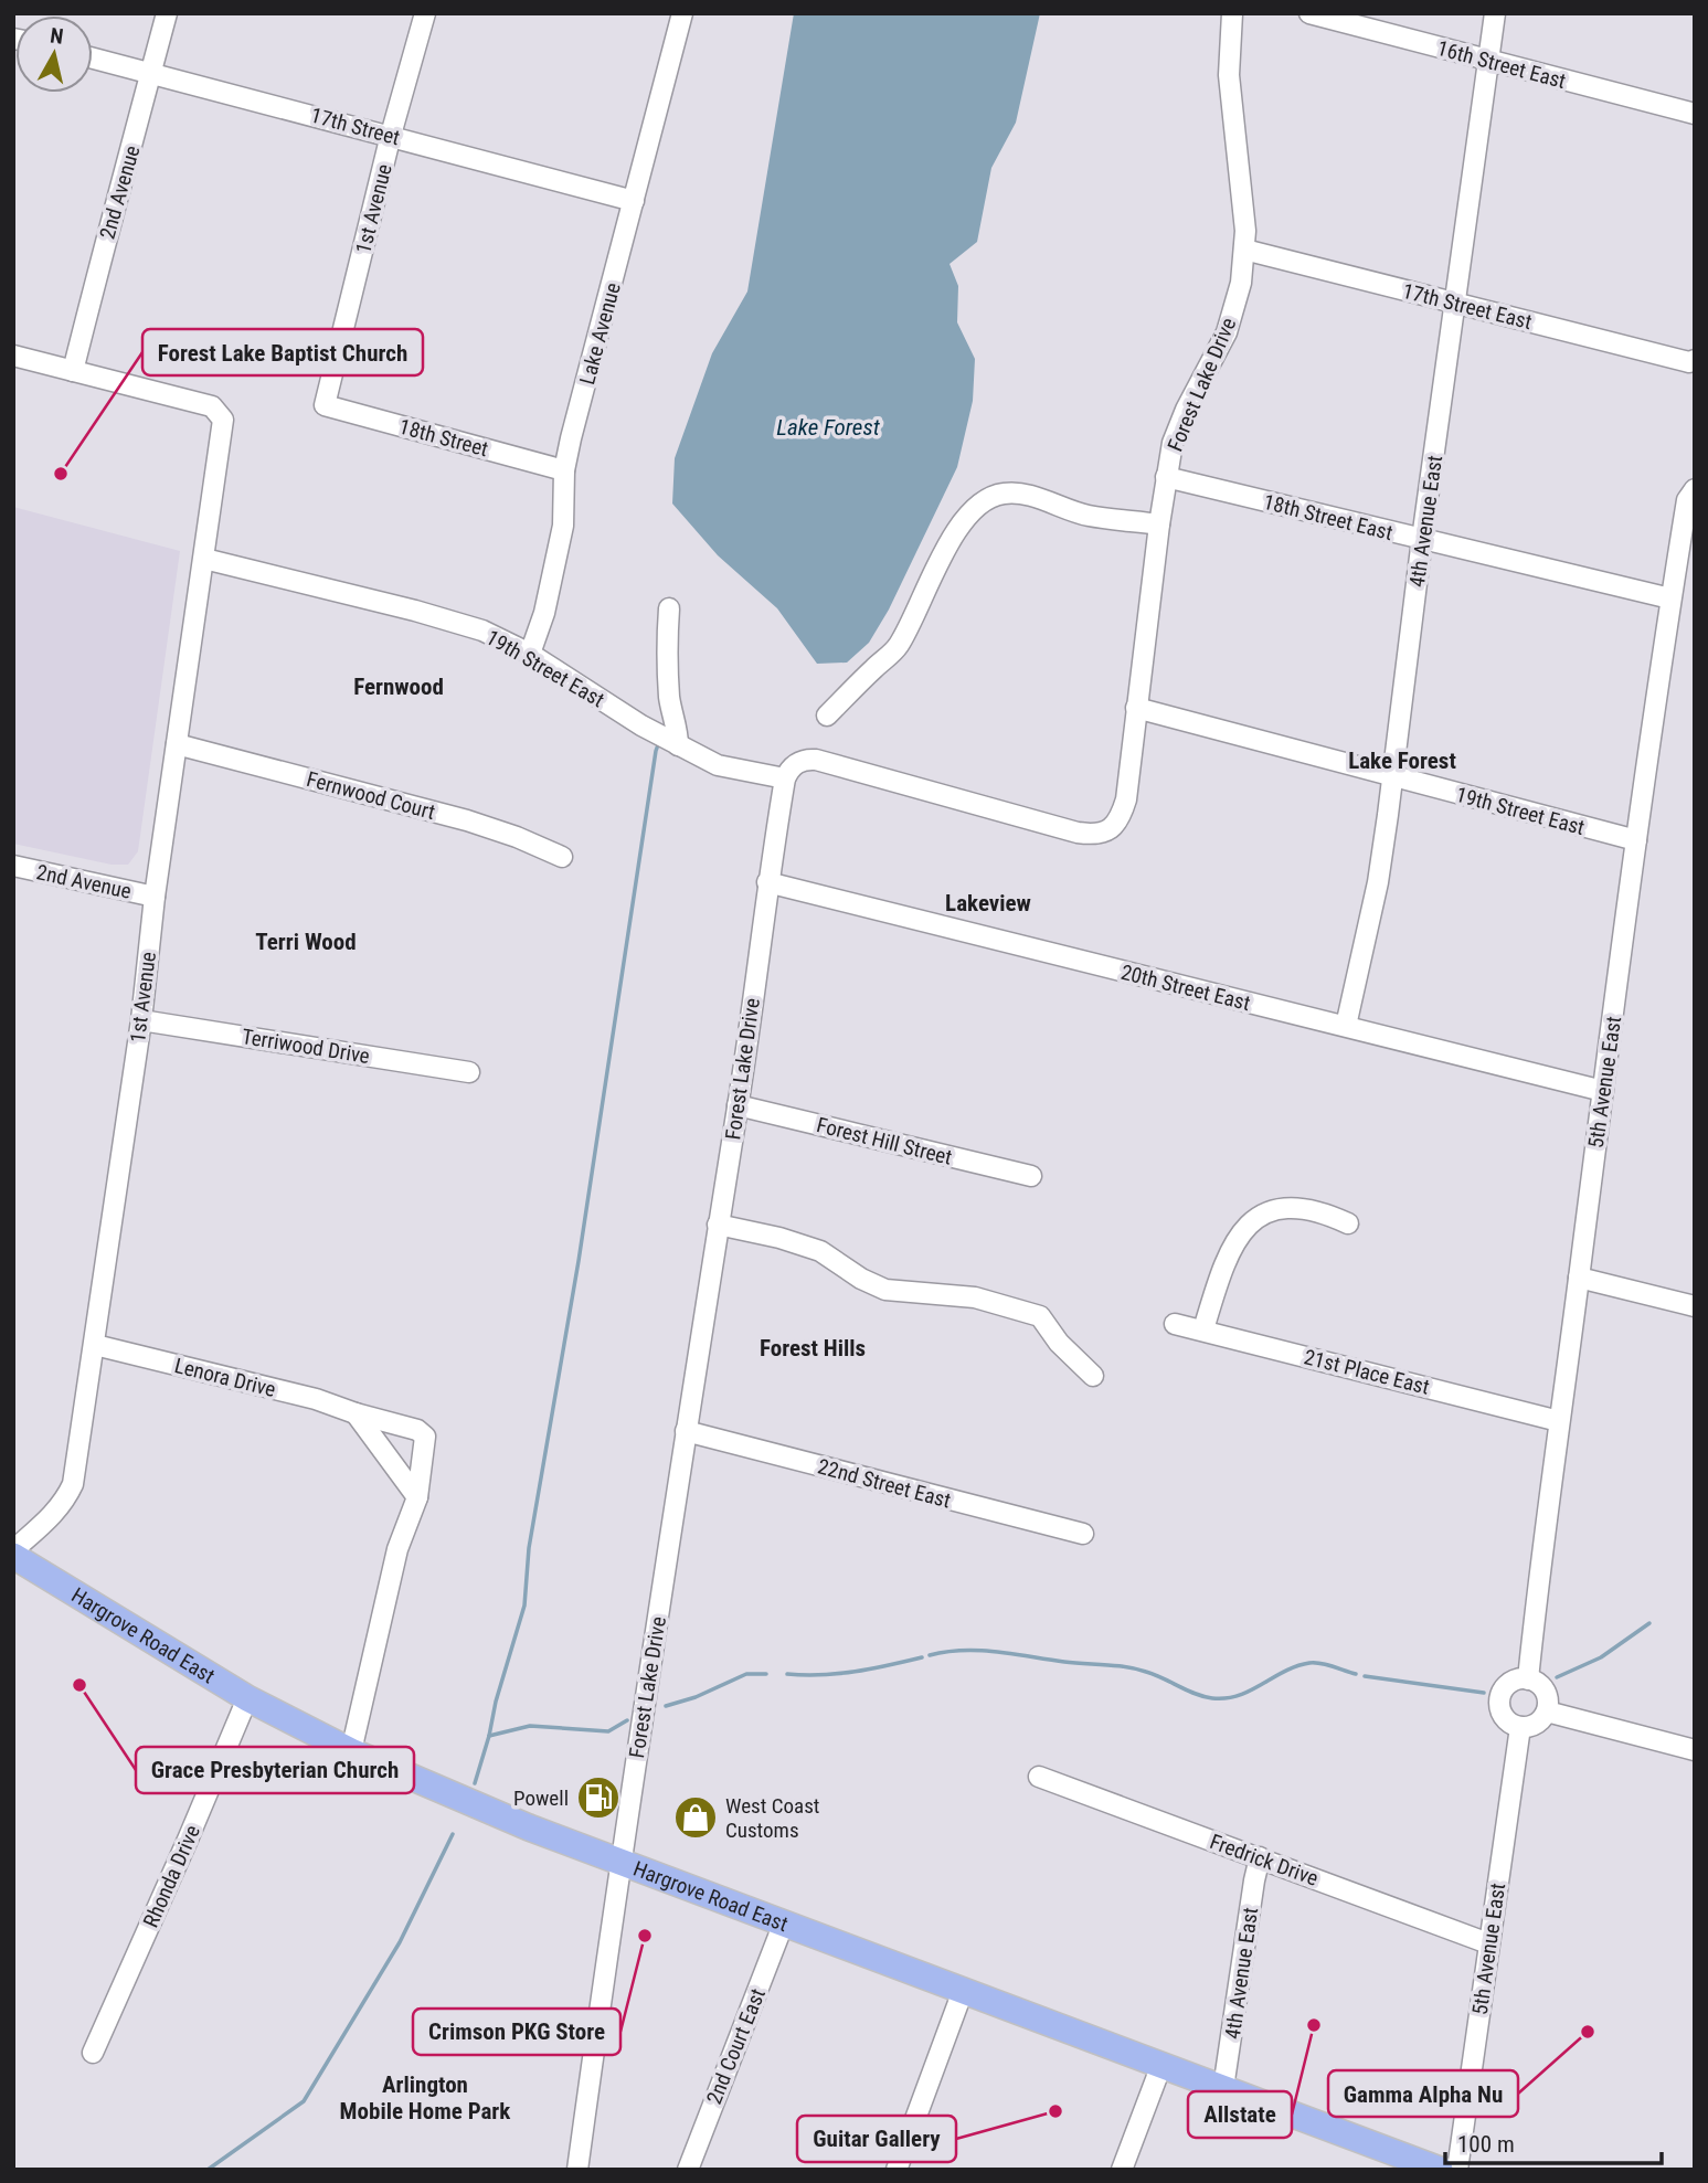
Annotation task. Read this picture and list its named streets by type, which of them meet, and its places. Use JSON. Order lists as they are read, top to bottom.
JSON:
{
  "streets": {
    "main road": ["Hargrove Road East"],
    "street": [
      "16th Street East",
      "17th Street",
      "2nd Avenue",
      "1st Avenue",
      "17th Street East",
      "Lake Avenue",
      "Forest Lake Drive",
      "18th Street",
      "18th Street East",
      "4th Avenue East",
      "19th Street East",
      "Fernwood Court",
      "20th Street East",
      "Terriwood Drive",
      "5th Avenue East",
      "Forest Hill Street",
      "21st Place East",
      "Lenora Drive",
      "22nd Street East",
      "Fredrick Drive",
      "Rhonda Drive",
      "2nd Court East"
    ]
  },
  "crossings": [
    ["16th Street East", "4th Avenue East"],
    ["17th Street", "2nd Avenue"],
    ["17th Street", "1st Avenue"],
    ["17th Street", "Lake Avenue"],
    ["2nd Avenue", "1st Avenue"],
    ["1st Avenue", "18th Street"],
    ["1st Avenue", "19th Street East"],
    ["1st Avenue", "Fernwood Court"],
    ["1st Avenue", "Terriwood Drive"],
    ["1st Avenue", "Lenora Drive"],
    ["1st Avenue", "Hargrove Road East"],
    ["17th Street East", "Forest Lake Drive"],
    ["17th Street East", "4th Avenue East"],
    ["Lake Avenue", "18th Street"],
    ["Lake Avenue", "19th Street East"],
    ["Forest Lake Drive", "18th Street East"],
    ["Forest Lake Drive", "19th Street East"],
    ["Forest Lake Drive", "20th Street East"],
    ["Forest Lake Drive", "Forest Hill Street"],
    ["Forest Lake Drive", "22nd Street East"],
    ["Forest Lake Drive", "Hargrove Road East"],
    ["18th Street East", "4th Avenue East"],
    ["18th Street East", "5th Avenue East"],
    ["4th Avenue East", "19th Street East"],
    ["4th Avenue East", "20th Street East"],
    ["4th Avenue East", "Hargrove Road East"],
    ["4th Avenue East", "Fredrick Drive"],
    ["19th Street East", "5th Avenue East"],
    ["20th Street East", "5th Avenue East"],
    ["5th Avenue East", "21st Place East"],
    ["5th Avenue East", "Fredrick Drive"],
    ["Lenora Drive", "Hargrove Road East"],
    ["Hargrove Road East", "Rhonda Drive"],
    ["Hargrove Road East", "2nd Court East"]
  ],
  "districts": [
    "Fernwood",
    "Lake Forest",
    "Lakeview",
    "Terri Wood",
    "Forest Hills",
    "Arlington Mobile Home Park"
  ],
  "water": ["Lake Forest"],
  "places": {
    "other": [
      "Forest Lake Baptist Church",
      "Grace Presbyterian Church",
      "Crimson PKG Store",
      "Allstate",
      "Gamma Alpha Nu",
      "Guitar Gallery"
    ],
    "fuel station": ["Powell"],
    "shop": ["West Coast Customs"]
  },
  "scale_bar": "100 m",
  "north": "top"
}
